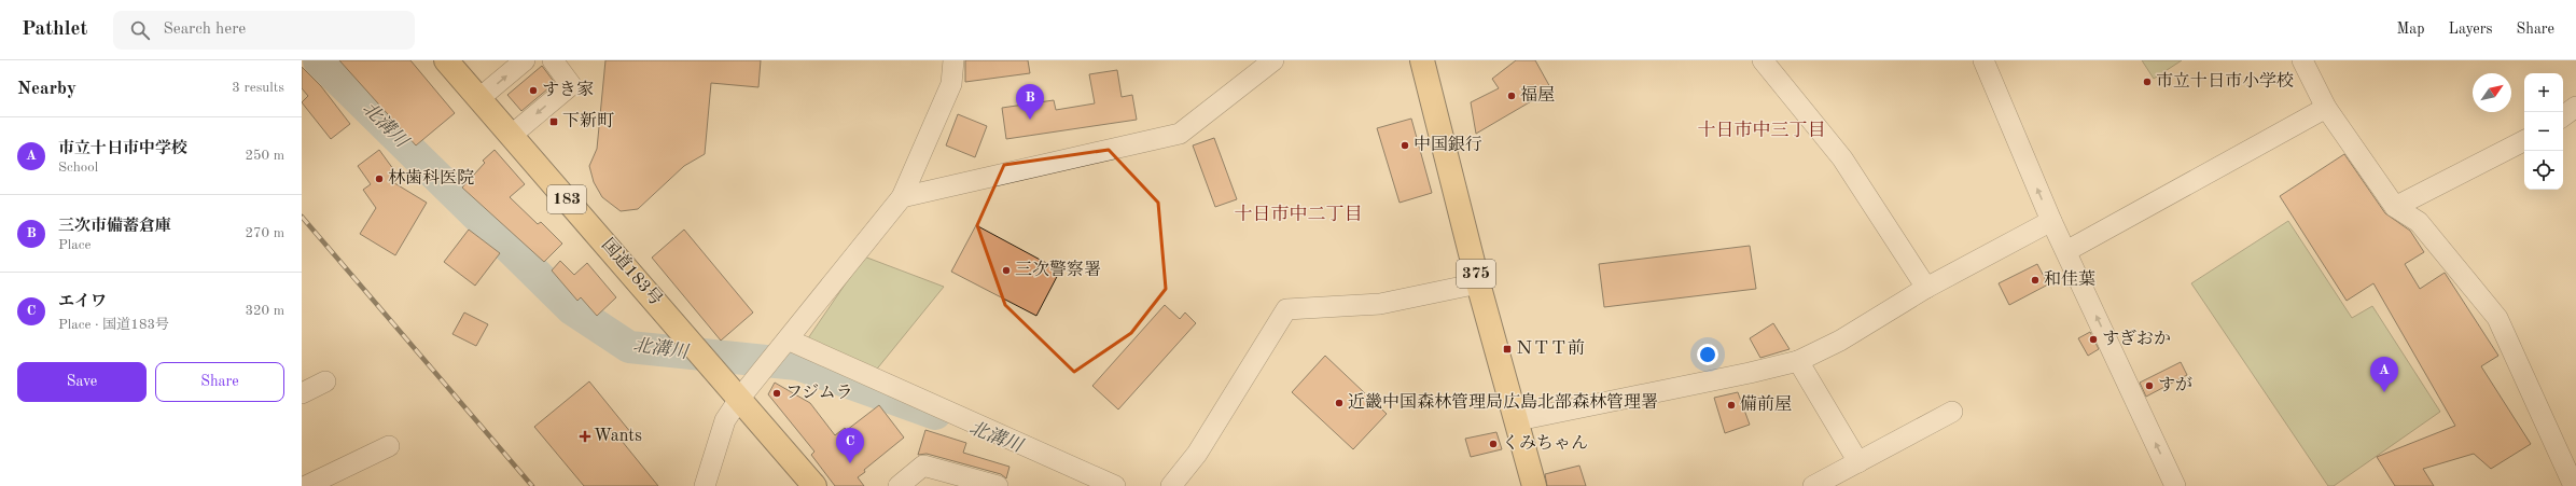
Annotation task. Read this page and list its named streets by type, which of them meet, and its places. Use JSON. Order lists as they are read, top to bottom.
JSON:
{
  "streets": {
    "highway": ["183", "国道183号", "375"]
  },
  "districts": ["十日市中三丁目", "十日市中二丁目"],
  "water": ["北溝川"],
  "places": {
    "other": [
      "市立十日市小学校",
      "すき家",
      "福屋",
      "中国銀行",
      "林歯科医院",
      "三次警察署",
      "和佳葉",
      "すぎおか",
      "すが",
      "フジムラ",
      "近畿中国森林管理局広島北部森林管理署",
      "備前屋",
      "くみちゃん"
    ],
    "transit": ["下新町", "ＮＴＴ前"],
    "health": ["Wants"]
  },
  "north": "top right",
  "page": {
    "header": "Pathlet",
    "search": "Search here",
    "nav": ["Map", "Layers", "Share"],
    "heading": ["Nearby", "3 results"],
    "map_buttons": ["+", "−"],
    "pins": ["B", "A", "C"],
    "list": [
      {
        "mark": "A",
        "name": "市立十日市中学校",
        "note": "School",
        "value": "250 m"
      },
      {
        "mark": "B",
        "name": "三次市備蓄倉庫",
        "note": "Place",
        "value": "270 m"
      },
      {
        "mark": "C",
        "name": "エイワ",
        "note": "Place · 国道183号",
        "value": "320 m"
      }
    ],
    "buttons": ["Save", "Share"]
  }
}
